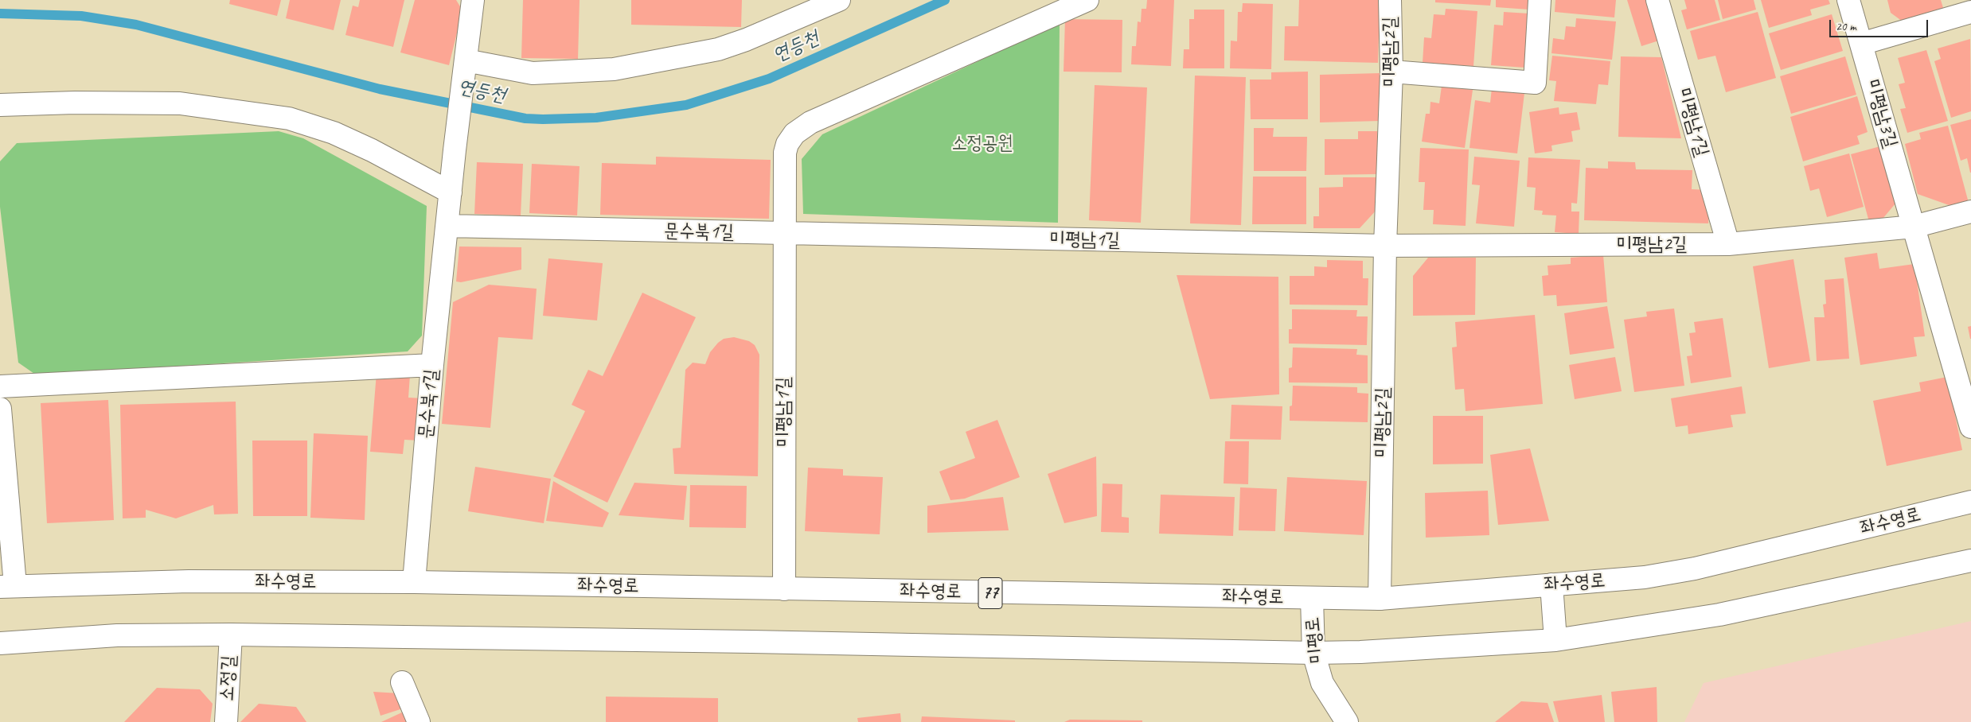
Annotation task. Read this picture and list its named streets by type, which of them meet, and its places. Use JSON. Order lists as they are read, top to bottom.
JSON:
{
  "streets": {
    "street": [
      "미평남2길",
      "미평남3길",
      "미평남1길",
      "문수북1길",
      "좌수영로",
      "77",
      "미평로",
      "소정길"
    ]
  },
  "crossings": [
    ["미평남2길", "미평남1길"],
    ["미평남2길", "좌수영로"],
    ["미평남1길", "문수북1길"],
    ["미평남1길", "좌수영로"],
    ["문수북1길", "좌수영로"],
    ["좌수영로", "미평로"]
  ],
  "water": ["연등천"],
  "parks": ["소정공원"],
  "scale_bar": "20 m"
}
